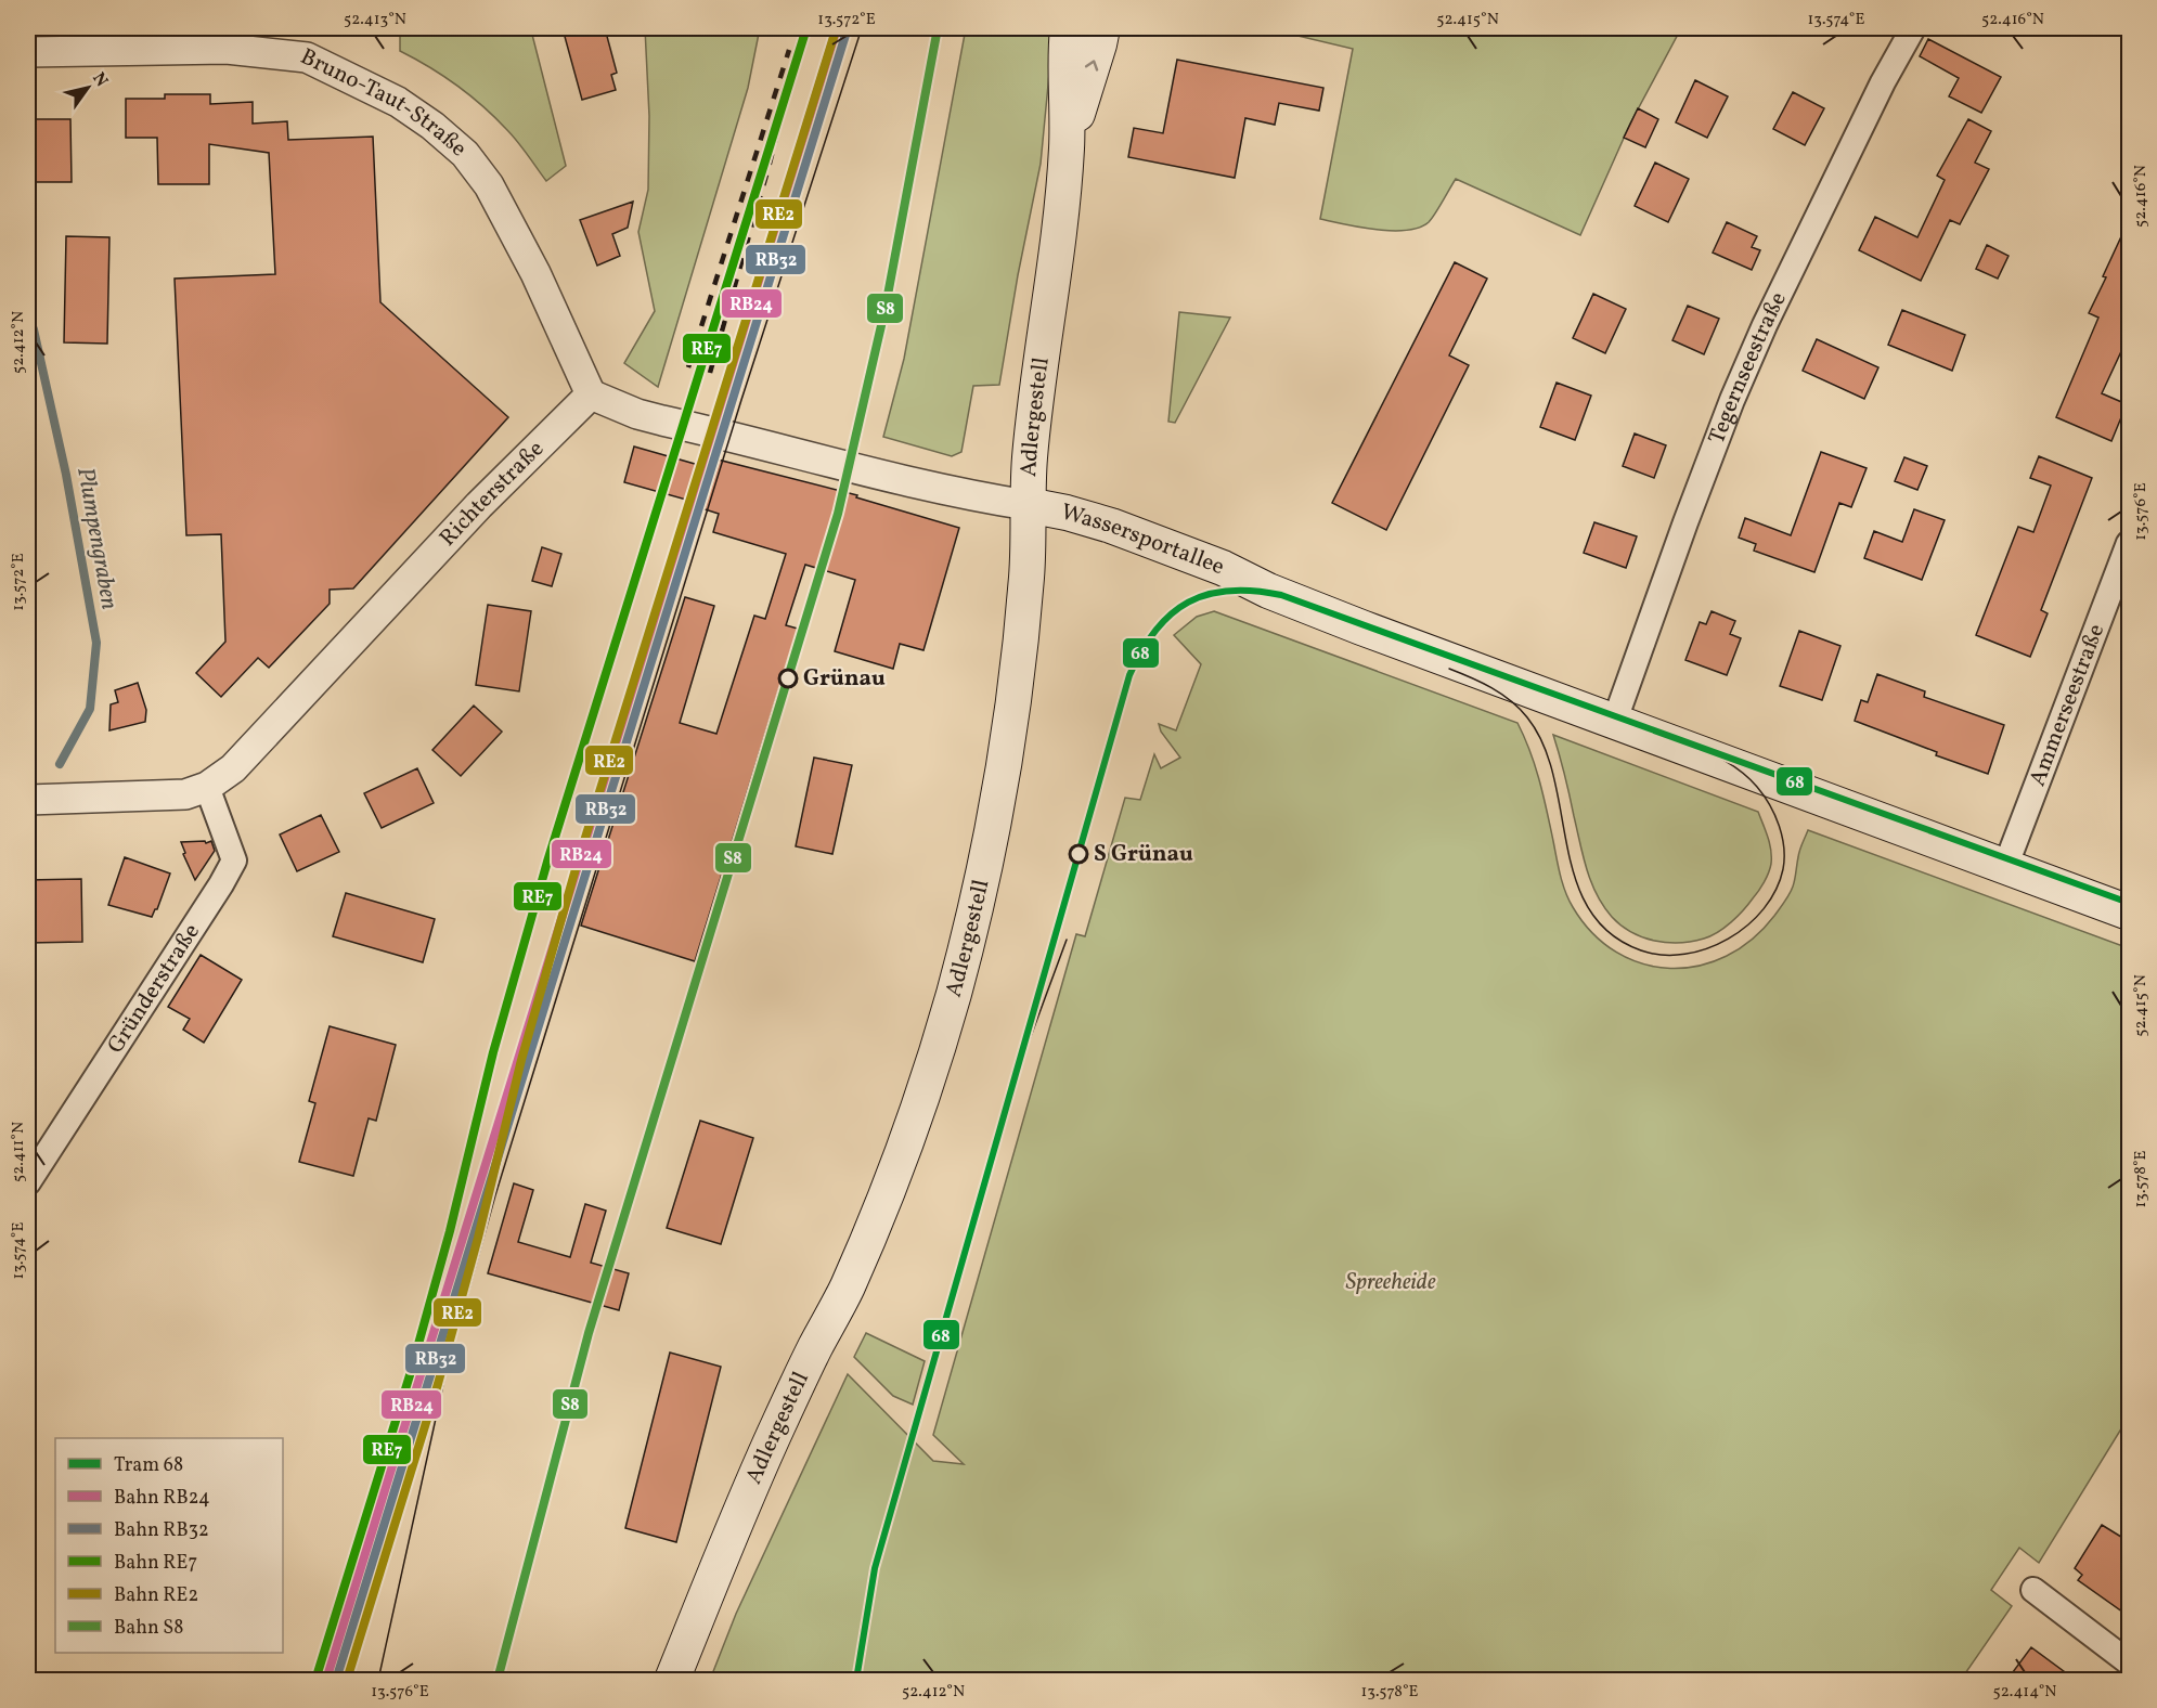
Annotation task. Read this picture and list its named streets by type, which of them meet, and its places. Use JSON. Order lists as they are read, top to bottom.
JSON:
{
  "streets": {
    "main road": ["Adlergestell", "Wassersportallee"],
    "street": [
      "Bruno-Taut-Straße",
      "Tegernseestraße",
      "Richterstraße",
      "Ammerseestraße",
      "Gründerstraße"
    ]
  },
  "crossings": [
    ["Bruno-Taut-Straße", "Richterstraße"],
    ["Tegernseestraße", "Wassersportallee"],
    ["Adlergestell", "Wassersportallee"],
    ["Richterstraße", "Gründerstraße"],
    ["Wassersportallee", "Ammerseestraße"]
  ],
  "water": ["Plumpengraben"],
  "parks": ["Spreeheide"],
  "places": ["Grünau", "S Grünau"],
  "lines": [
    "rail line RB24",
    "rail line RE7",
    "rail line S8",
    "rail line RB32",
    "rail line RE2",
    "tram line 68"
  ],
  "legend": [
    "Tram 68",
    "Bahn RB24",
    "Bahn RB32",
    "Bahn RE7",
    "Bahn RE2",
    "Bahn S8"
  ],
  "north": "top right",
  "coordinates": [
    "52.413°N",
    "13.572°E",
    "52.415°N",
    "13.574°E",
    "52.416°N",
    "52.412°N",
    "13.576°E",
    "52.411°N",
    "13.578°E",
    "52.414°N"
  ]
}
